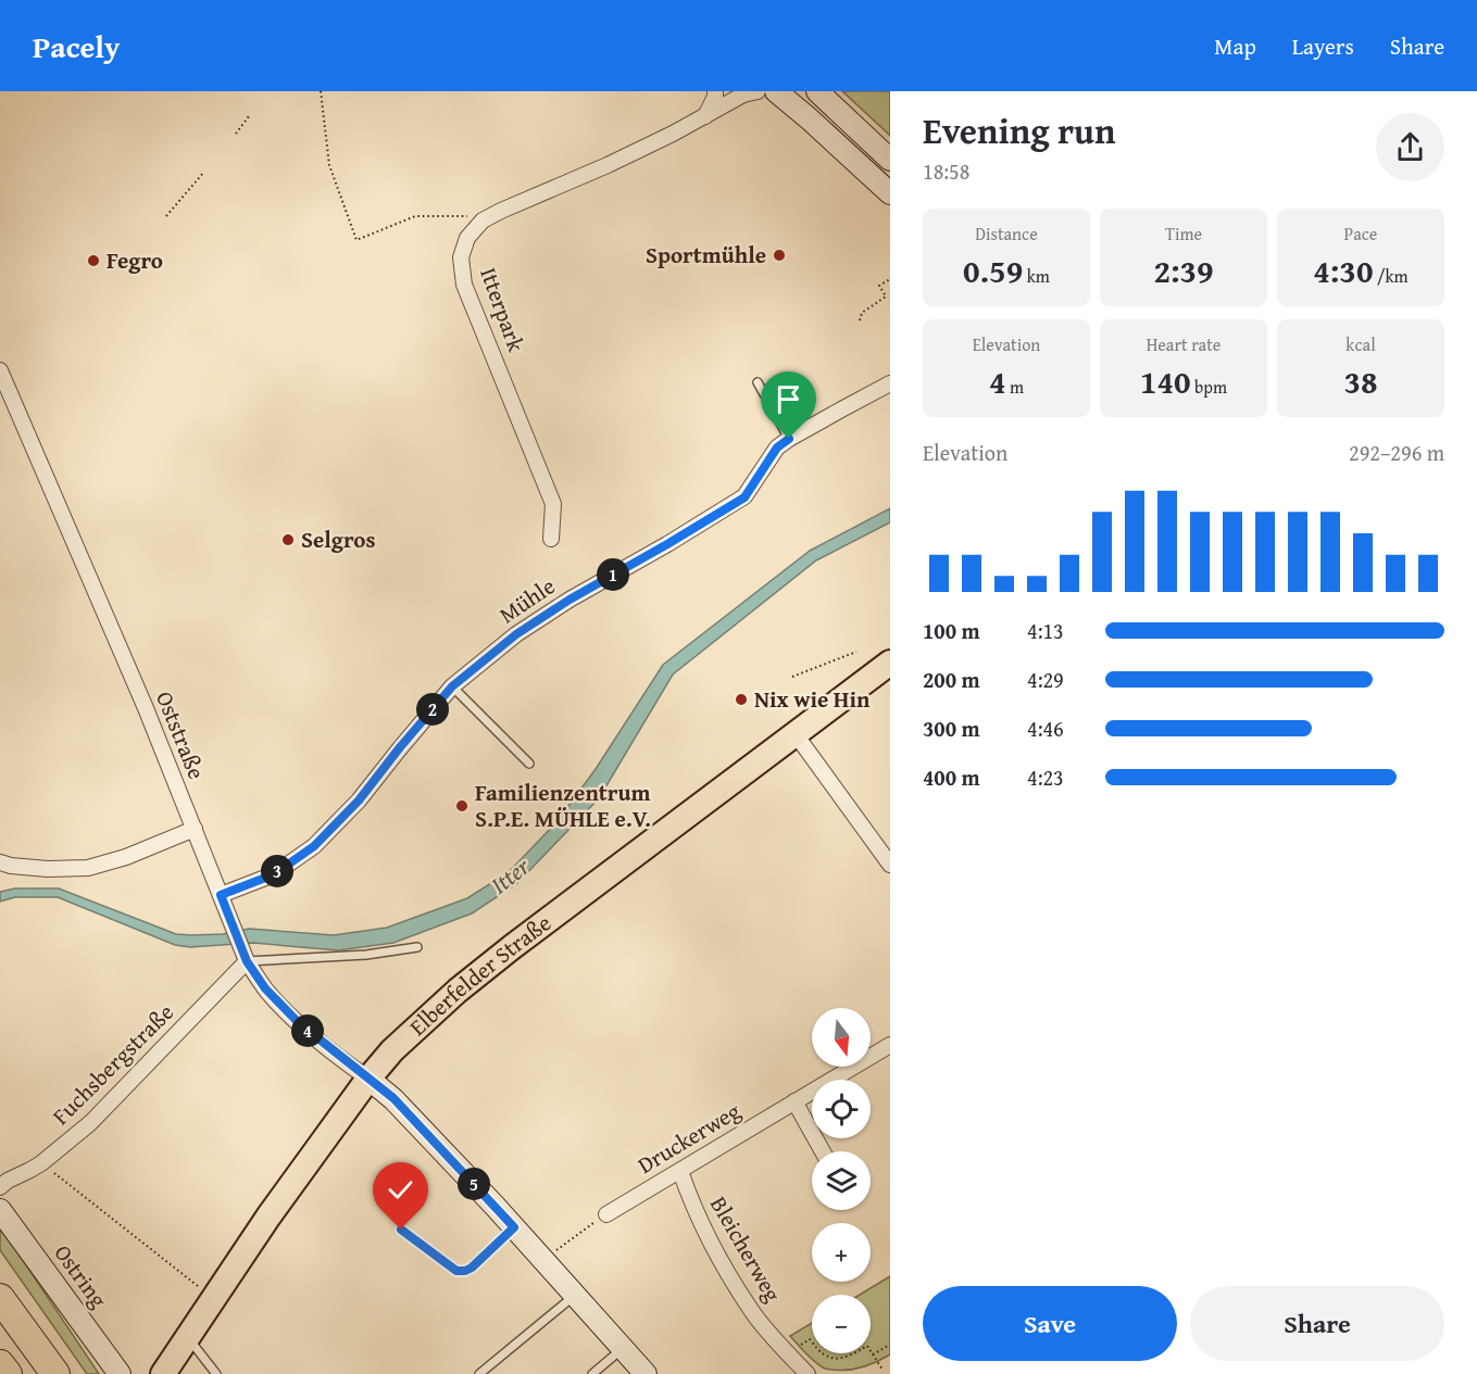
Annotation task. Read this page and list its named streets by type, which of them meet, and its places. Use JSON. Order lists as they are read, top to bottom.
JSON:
{
  "streets": {
    "main road": ["Elberfelder Straße", "Ostring"],
    "street": [
      "Itterpark",
      "Mühle",
      "Oststraße",
      "Fuchsbergstraße",
      "Druckerweg",
      "Bleicherweg"
    ]
  },
  "crossings": [
    ["Mühle", "Oststraße"],
    ["Oststraße", "Elberfelder Straße"],
    ["Oststraße", "Fuchsbergstraße"],
    ["Druckerweg", "Bleicherweg"]
  ],
  "water": ["Itter"],
  "places": [
    "Sportmühle",
    "Fegro",
    "Selgros",
    "Nix wie Hin",
    "Familienzentrum S.P.E. MÜHLE e.V."
  ],
  "north": "bottom",
  "page": {
    "header": "Pacely",
    "nav": ["Map", "Layers", "Share"],
    "heading": ["Evening run", "18:58"],
    "stats": [
      ["Distance", "0.59 km"],
      ["Time", "2:39"],
      ["Pace", "4:30 /km"],
      ["Elevation", "4 m"],
      ["Heart rate", "140 bpm"],
      ["kcal", "38"]
    ],
    "chart": ["Elevation", "292–296 m"],
    "pins": [
      "1",
      "2",
      "3",
      "4",
      "5"
    ],
    "list": [
      {
        "name": "100 m",
        "note": "4:13"
      },
      {
        "name": "200 m",
        "note": "4:29"
      },
      {
        "name": "300 m",
        "note": "4:46"
      },
      {
        "name": "400 m",
        "note": "4:23"
      }
    ],
    "map_buttons": ["+", "−"],
    "buttons": ["Save", "Share"]
  }
}
